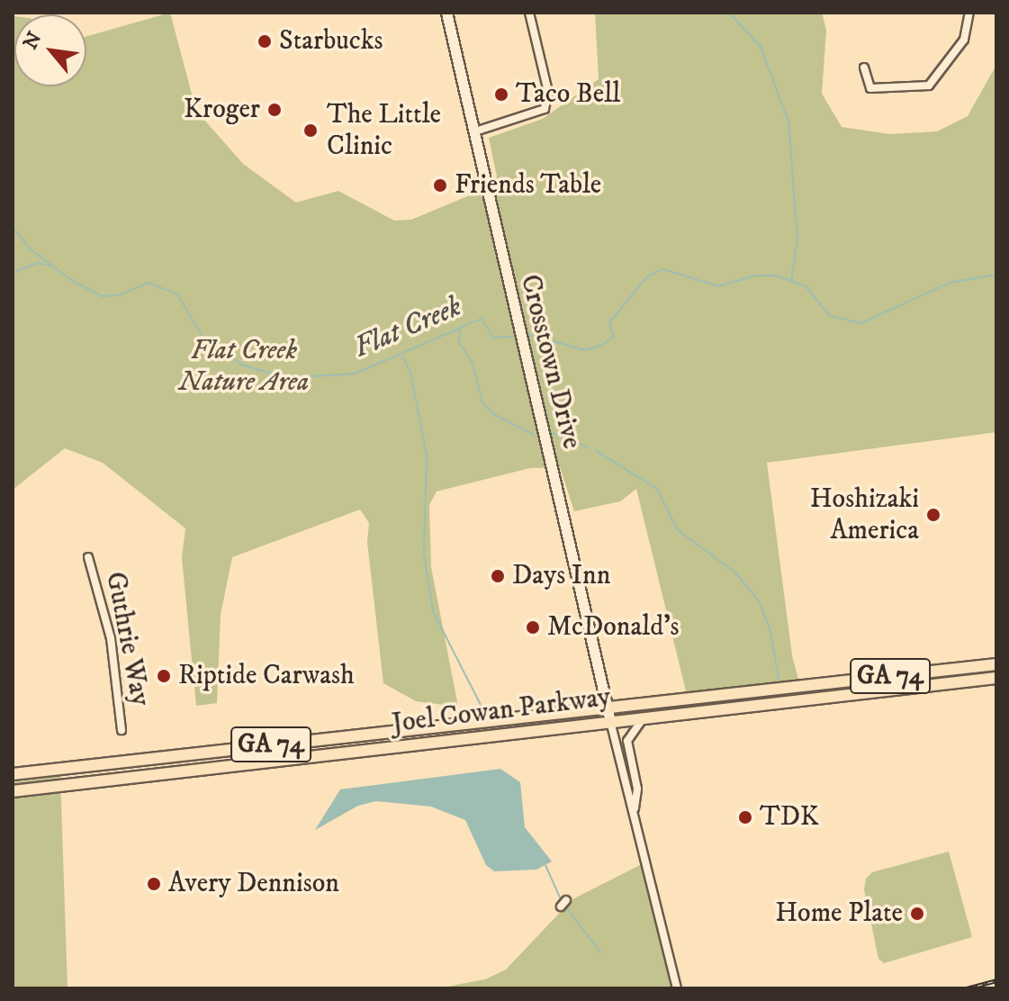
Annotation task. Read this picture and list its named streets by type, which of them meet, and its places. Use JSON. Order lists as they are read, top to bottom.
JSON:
{
  "streets": {
    "main road": ["GA 74", "Joel Cowan Parkway"],
    "street": ["Crosstown Drive", "Guthrie Way"]
  },
  "crossings": [
    ["Crosstown Drive", "Joel Cowan Parkway"]
  ],
  "water": ["Flat Creek"],
  "parks": ["Flat Creek Nature Area"],
  "places": [
    "Starbucks",
    "Taco Bell",
    "Kroger",
    "The Little Clinic",
    "Friends Table",
    "Hoshizaki America",
    "Days Inn",
    "McDonald's",
    "Riptide Carwash",
    "TDK",
    "Avery Dennison",
    "Home Plate"
  ],
  "north": "top left"
}
